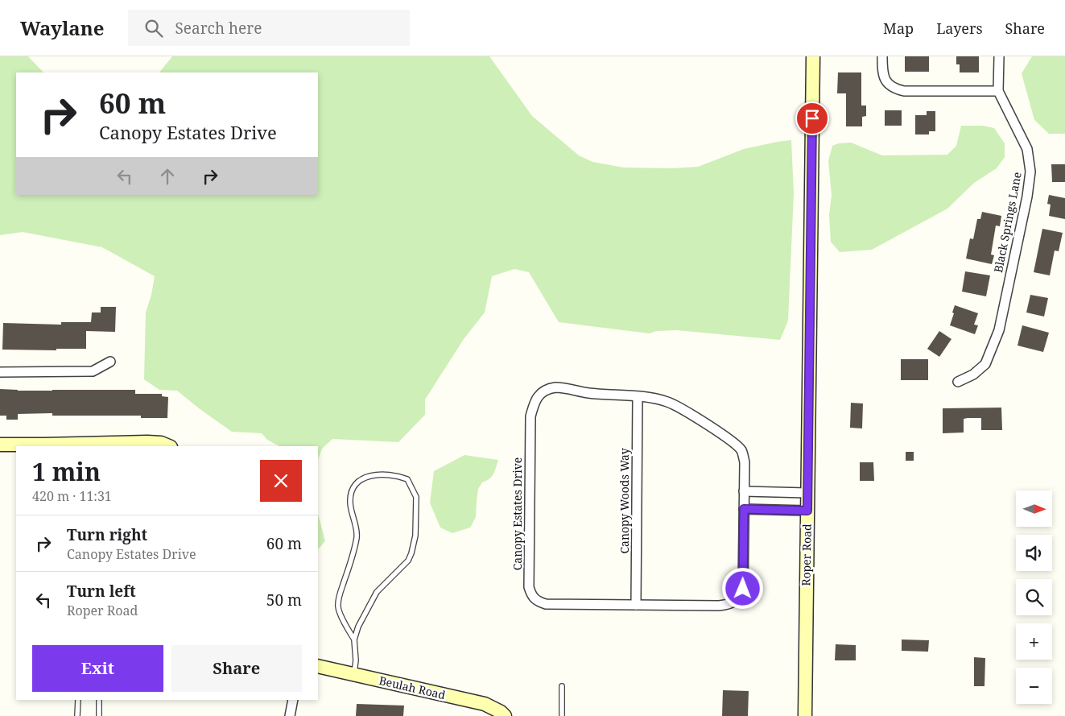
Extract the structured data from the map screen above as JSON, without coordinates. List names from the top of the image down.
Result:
{
  "streets": {
    "street": [
      "Black Springs Lane",
      "Canopy Woods Way",
      "Canopy Estates Drive",
      "Roper Road",
      "Beulah Road"
    ]
  },
  "crossings": [
    ["Canopy Woods Way", "Canopy Estates Drive"]
  ],
  "north": "right",
  "page": {
    "header": "Waylane",
    "search": "Search here",
    "nav": ["Map", "Layers", "Share"],
    "turn": ["60 m", "Canopy Estates Drive"],
    "heading": ["1 min", "420 m · 11:31"],
    "map_buttons": ["+", "−"],
    "list": [
      {
        "name": "Turn right",
        "note": "Canopy Estates Drive",
        "value": "60 m"
      },
      {
        "name": "Turn left",
        "note": "Roper Road",
        "value": "50 m"
      }
    ],
    "buttons": ["Exit", "Share"]
  }
}
